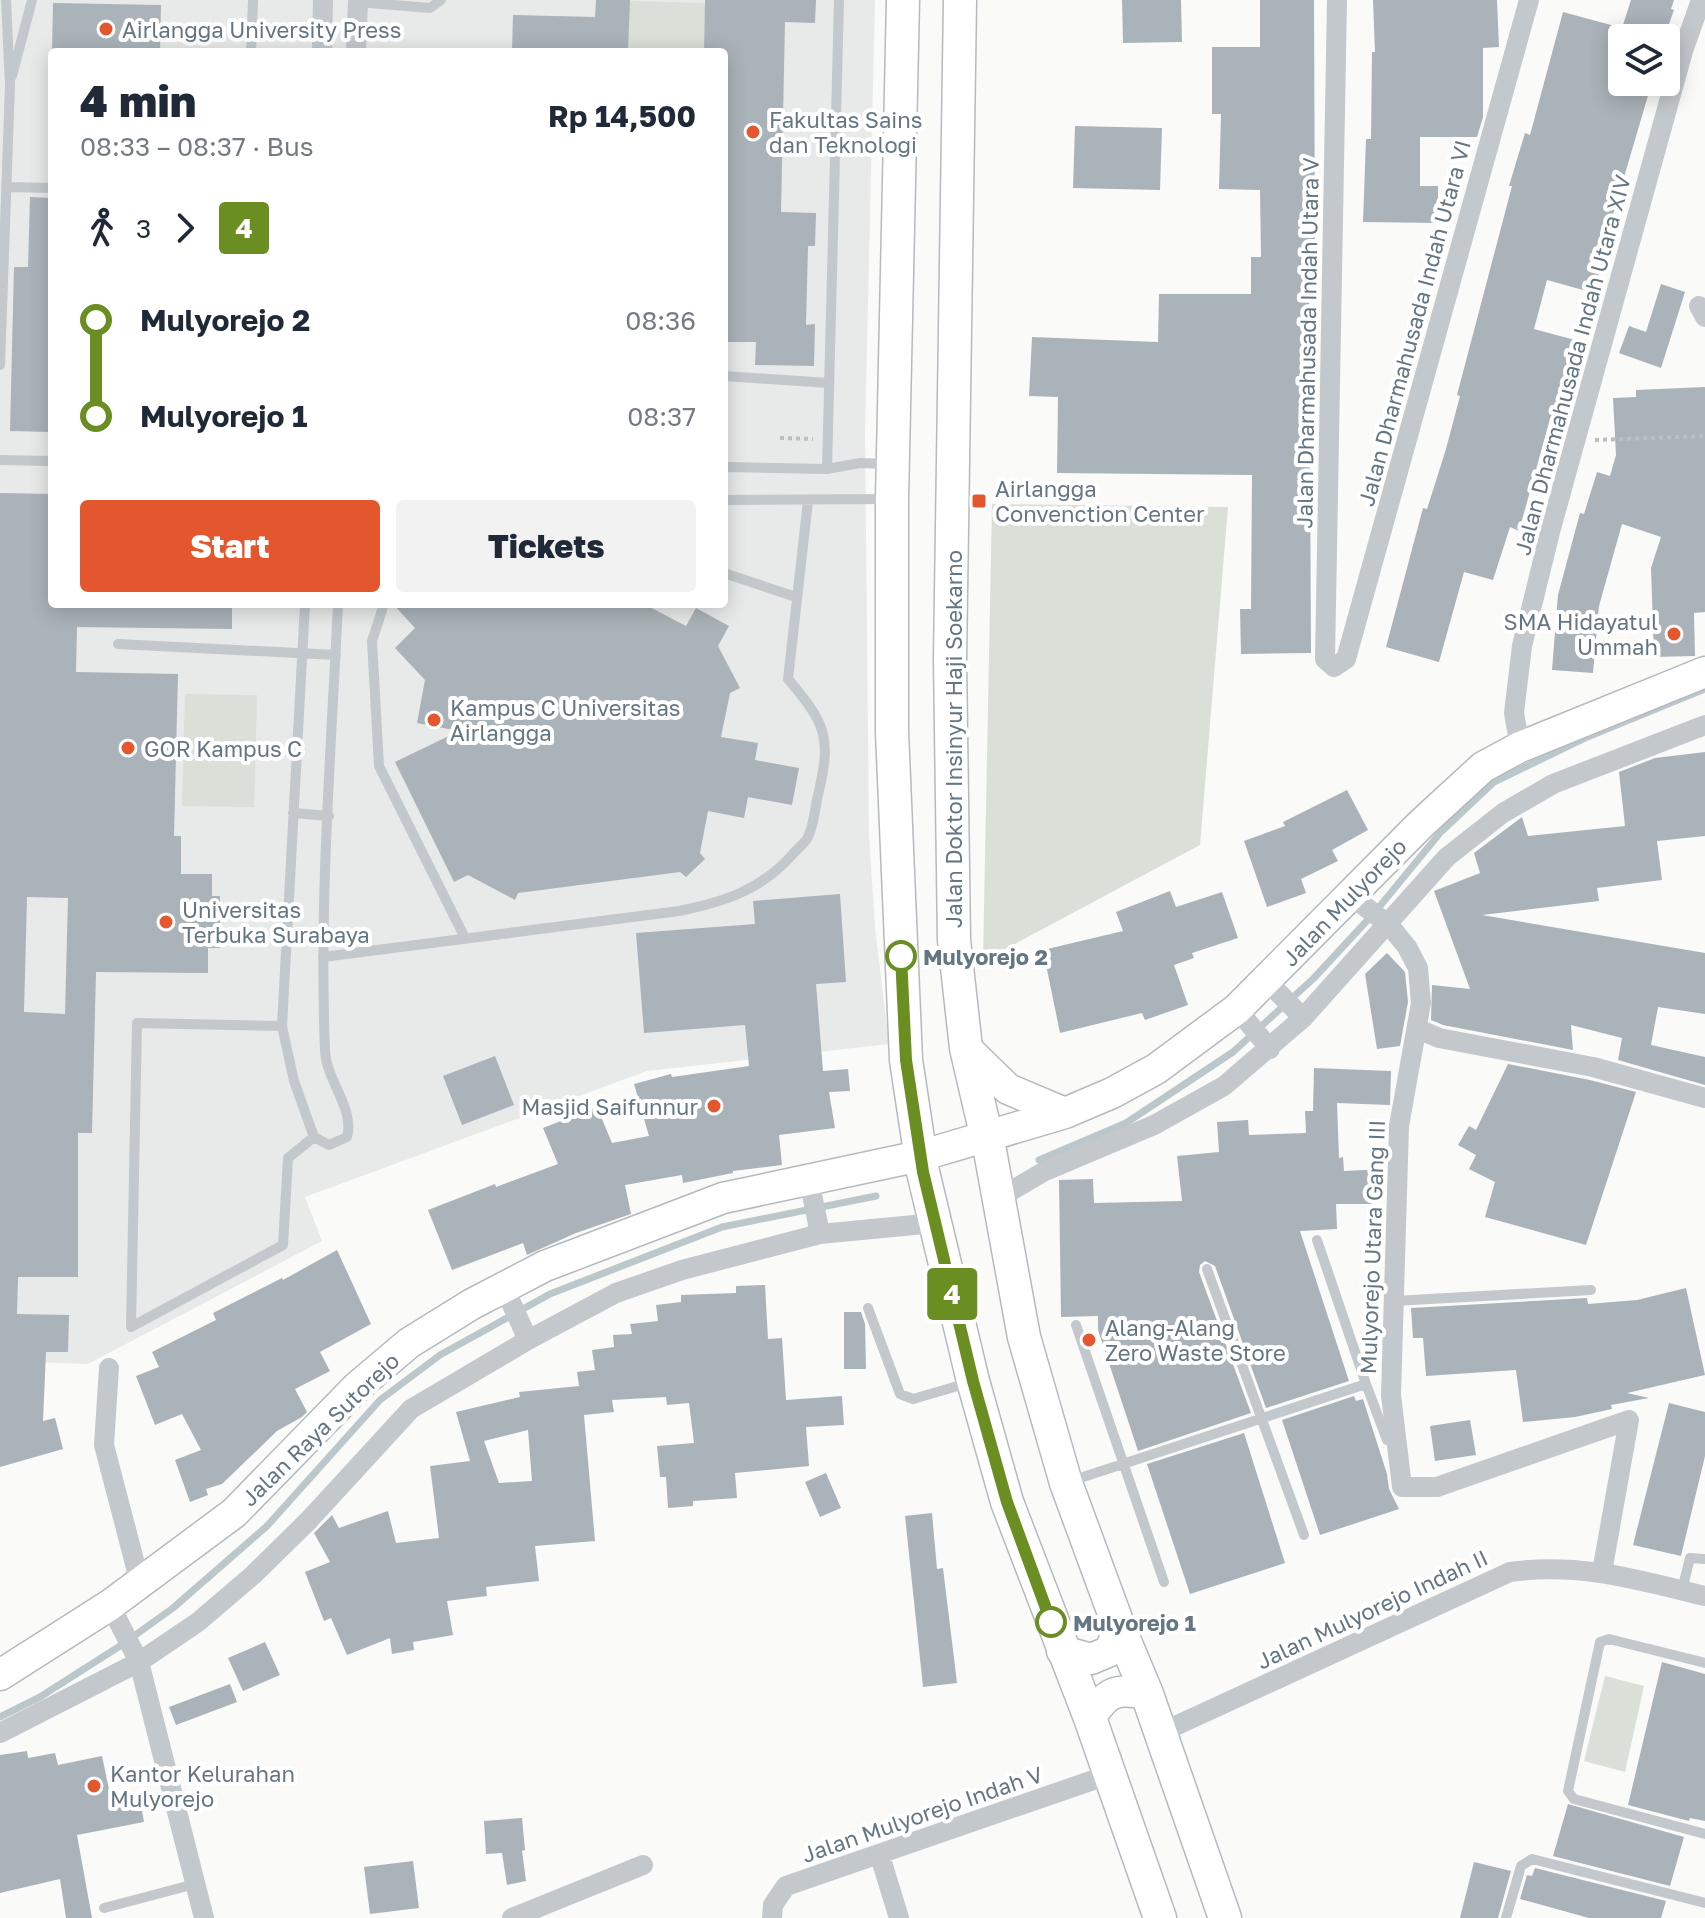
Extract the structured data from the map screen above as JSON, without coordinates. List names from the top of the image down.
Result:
{
  "streets": {
    "main road": ["Jalan Doktor Insinyur Haji Soekarno", "Jalan Mulyorejo", "Jalan Raya Sutorejo"],
    "street": [
      "Jalan Dharmahusada Indah Utara VI",
      "Jalan Dharmahusada Indah Utara V",
      "Jalan Dharmahusada Indah Utara XIV",
      "Mulyorejo Utara Gang III",
      "Jalan Mulyorejo Indah II",
      "Jalan Mulyorejo Indah V"
    ]
  },
  "crossings": [
    ["Jalan Dharmahusada Indah Utara VI", "Jalan Dharmahusada Indah Utara V"],
    ["Jalan Dharmahusada Indah Utara XIV", "Jalan Mulyorejo"],
    ["Jalan Doktor Insinyur Haji Soekarno", "Jalan Mulyorejo"],
    ["Jalan Doktor Insinyur Haji Soekarno", "Jalan Raya Sutorejo"],
    ["Jalan Doktor Insinyur Haji Soekarno", "Jalan Mulyorejo Indah II"],
    ["Jalan Mulyorejo", "Mulyorejo Utara Gang III"],
    ["Jalan Mulyorejo", "Jalan Raya Sutorejo"],
    ["Mulyorejo Utara Gang III", "Jalan Mulyorejo Indah II"]
  ],
  "places": {
    "other": [
      "Airlangga University Press",
      "Fakultas Sains dan Teknologi",
      "SMA Hidayatul Ummah",
      "Kampus C Universitas Airlangga",
      "GOR Kampus C",
      "Universitas Terbuka Surabaya",
      "Mulyorejo 2",
      "Masjid Saifunnur",
      "Alang-Alang Zero Waste Store",
      "Mulyorejo 1",
      "Kantor Kelurahan Mulyorejo"
    ],
    "transit": ["Airlangga Convenction Center"]
  },
  "lines": ["bus line 4"],
  "page": {
    "on_map": "4",
    "heading": ["4 min", "08:33 – 08:37 · Bus", "Rp 14,500"],
    "legs": ["3", "4"],
    "list": [
      {
        "name": "Mulyorejo 2",
        "value": "08:36"
      },
      {
        "name": "Mulyorejo 1",
        "value": "08:37"
      }
    ],
    "buttons": ["Start", "Tickets"]
  }
}
